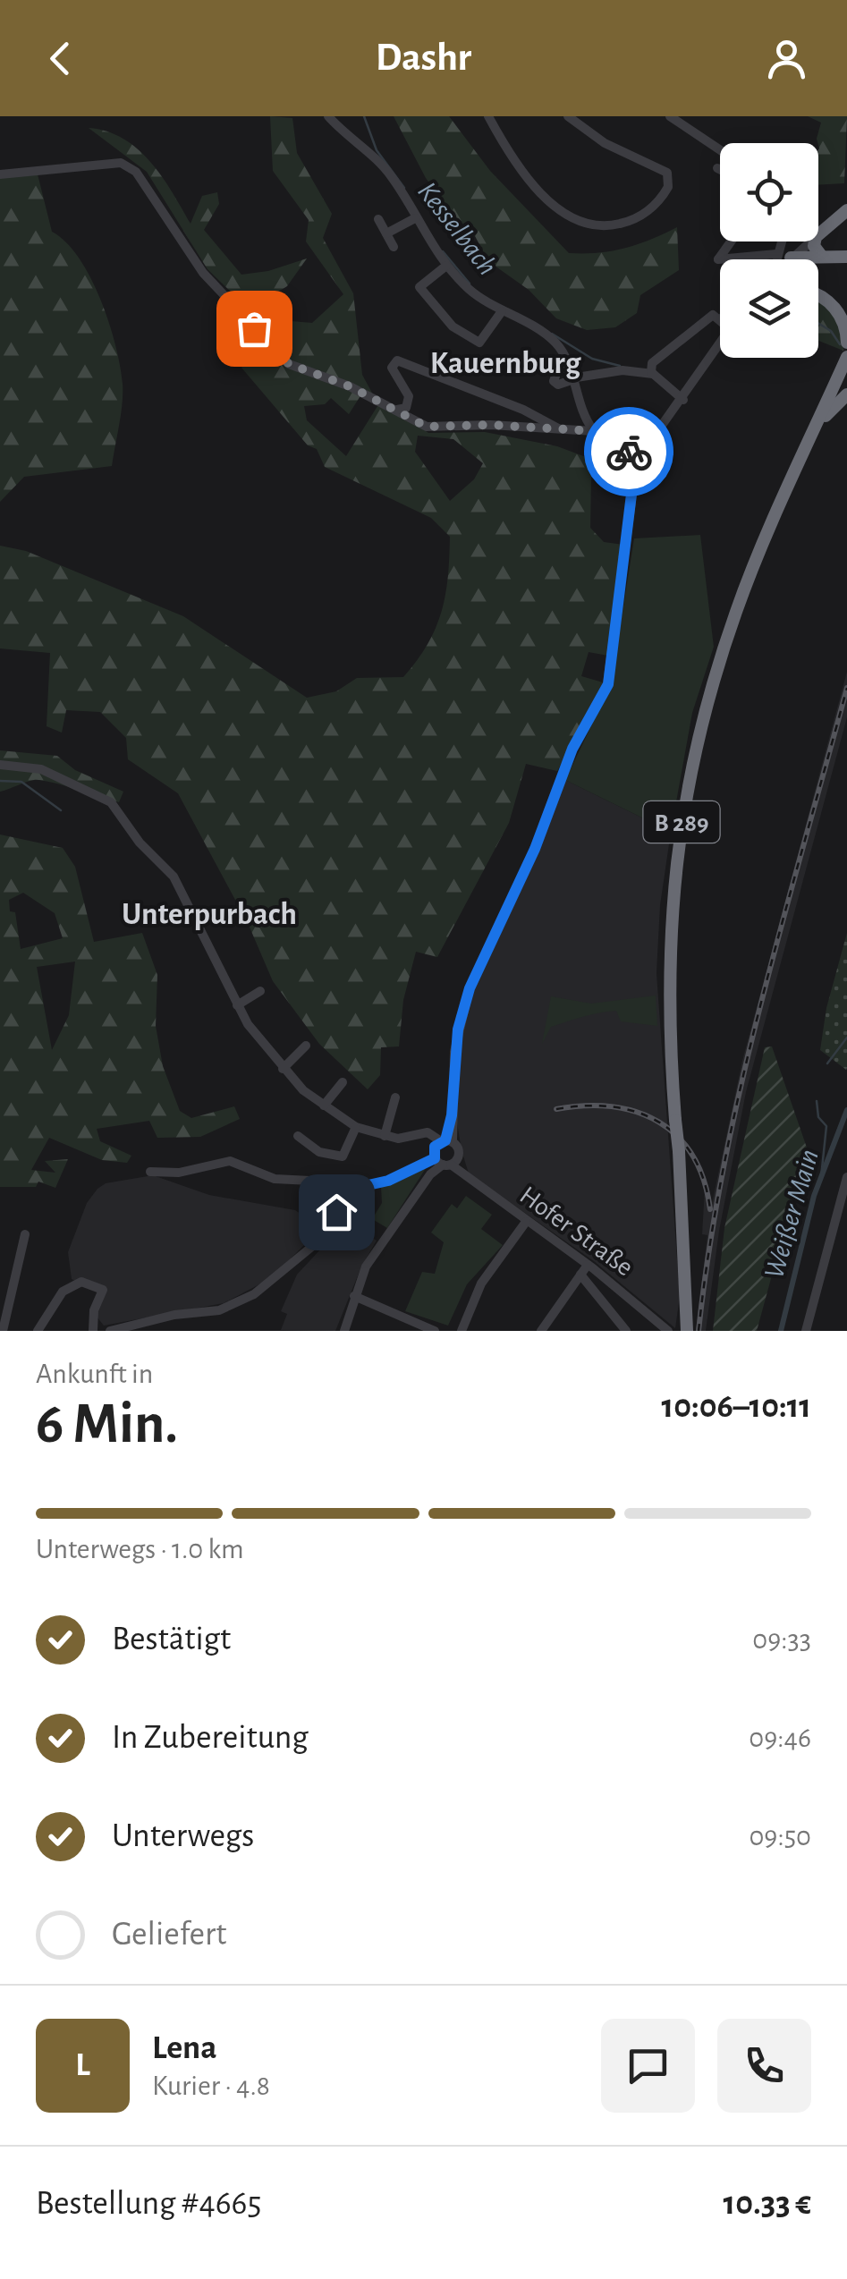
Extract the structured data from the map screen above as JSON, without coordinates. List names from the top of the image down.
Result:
{
  "streets": {
    "highway": ["B 289"],
    "street": ["Hofer Straße"]
  },
  "districts": ["Kauernburg", "Unterpurbach"],
  "water": ["Kesselbach", "Weißer Main"],
  "page": {
    "header": "Dashr",
    "heading": ["6 Min.", "Ankunft in", "10:06–10:11"],
    "panel": [
      "Lena",
      "Kurier · 4.8",
      "Bestellung #4665",
      "10.33 €"
    ],
    "bar": "Unterwegs · 1.0 km",
    "list": [
      ["Bestätigt", "09:33"],
      ["In Zubereitung", "09:46"],
      ["Unterwegs", "09:50"],
      "Geliefert"
    ],
    "round": "L"
  }
}
